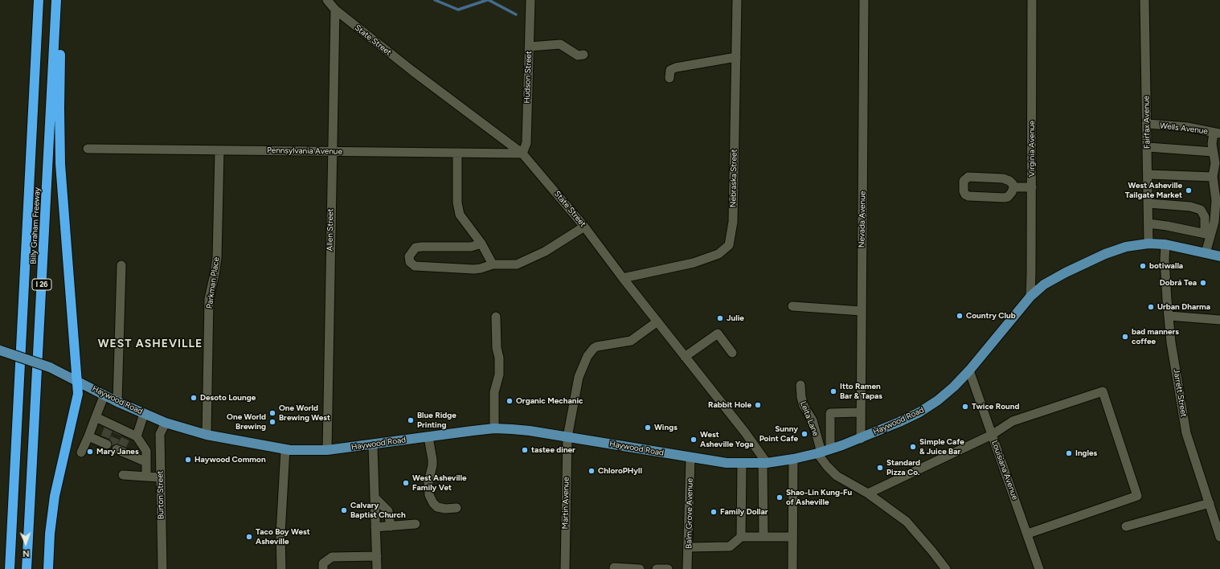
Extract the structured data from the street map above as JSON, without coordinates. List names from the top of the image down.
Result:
{
  "streets": {
    "highway": ["Billy Graham Freeway", "I 26"],
    "main road": ["Haywood Road"],
    "street": [
      "State Street",
      "Hudson Street",
      "Fairfax Avenue",
      "Wells Avenue",
      "Virginia Avenue",
      "Pennsylvania Avenue",
      "Nebraska Street",
      "Nevada Avenue",
      "Allen Street",
      "Parkman Place",
      "Jarrett Street",
      "Leita Lane",
      "Louisiana Avenue",
      "Burton Street",
      "Martin Avenue",
      "Balm Grove Avenue"
    ]
  },
  "crossings": [
    ["State Street", "Hudson Street"],
    ["State Street", "Pennsylvania Avenue"],
    ["State Street", "Nebraska Street"],
    ["State Street", "Allen Street"],
    ["State Street", "Haywood Road"],
    ["State Street", "Martin Avenue"],
    ["Hudson Street", "Pennsylvania Avenue"],
    ["Fairfax Avenue", "Wells Avenue"],
    ["Fairfax Avenue", "Haywood Road"],
    ["Virginia Avenue", "Haywood Road"],
    ["Pennsylvania Avenue", "Allen Street"],
    ["Pennsylvania Avenue", "Parkman Place"],
    ["Nevada Avenue", "Haywood Road"],
    ["Allen Street", "Haywood Road"],
    ["Parkman Place", "Haywood Road"],
    ["Jarrett Street", "Haywood Road"],
    ["Haywood Road", "Leita Lane"],
    ["Haywood Road", "Louisiana Avenue"],
    ["Haywood Road", "Burton Street"],
    ["Haywood Road", "Martin Avenue"],
    ["Haywood Road", "Balm Grove Avenue"]
  ],
  "districts": ["WEST ASHEVILLE"],
  "places": [
    "West Asheville Tailgate Market",
    "botiwalla",
    "Dobrá Tea",
    "Urban Dharma",
    "Country Club",
    "Julie",
    "bad manners coffee",
    "Itto Ramen Bar & Tapas",
    "Desoto Lounge",
    "Organic Mechanic",
    "Rabbit Hole",
    "Twice Round",
    "One World Brewing West",
    "Blue Ridge Printing",
    "One World Brewing",
    "Wings",
    "Sunny Point Cafe",
    "West Asheville Yoga",
    "Simple Cafe & Juice Bar",
    "tastee diner",
    "Mary Janes",
    "Ingles",
    "Haywood Common",
    "Standard Pizza Co.",
    "ChloroPHyll",
    "West Asheville Family Vet",
    "Shao-Lin Kung-Fu of Asheville",
    "Calvary Baptist Church",
    "Family Dollar",
    "Taco Boy West Asheville"
  ],
  "north": "bottom"
}
